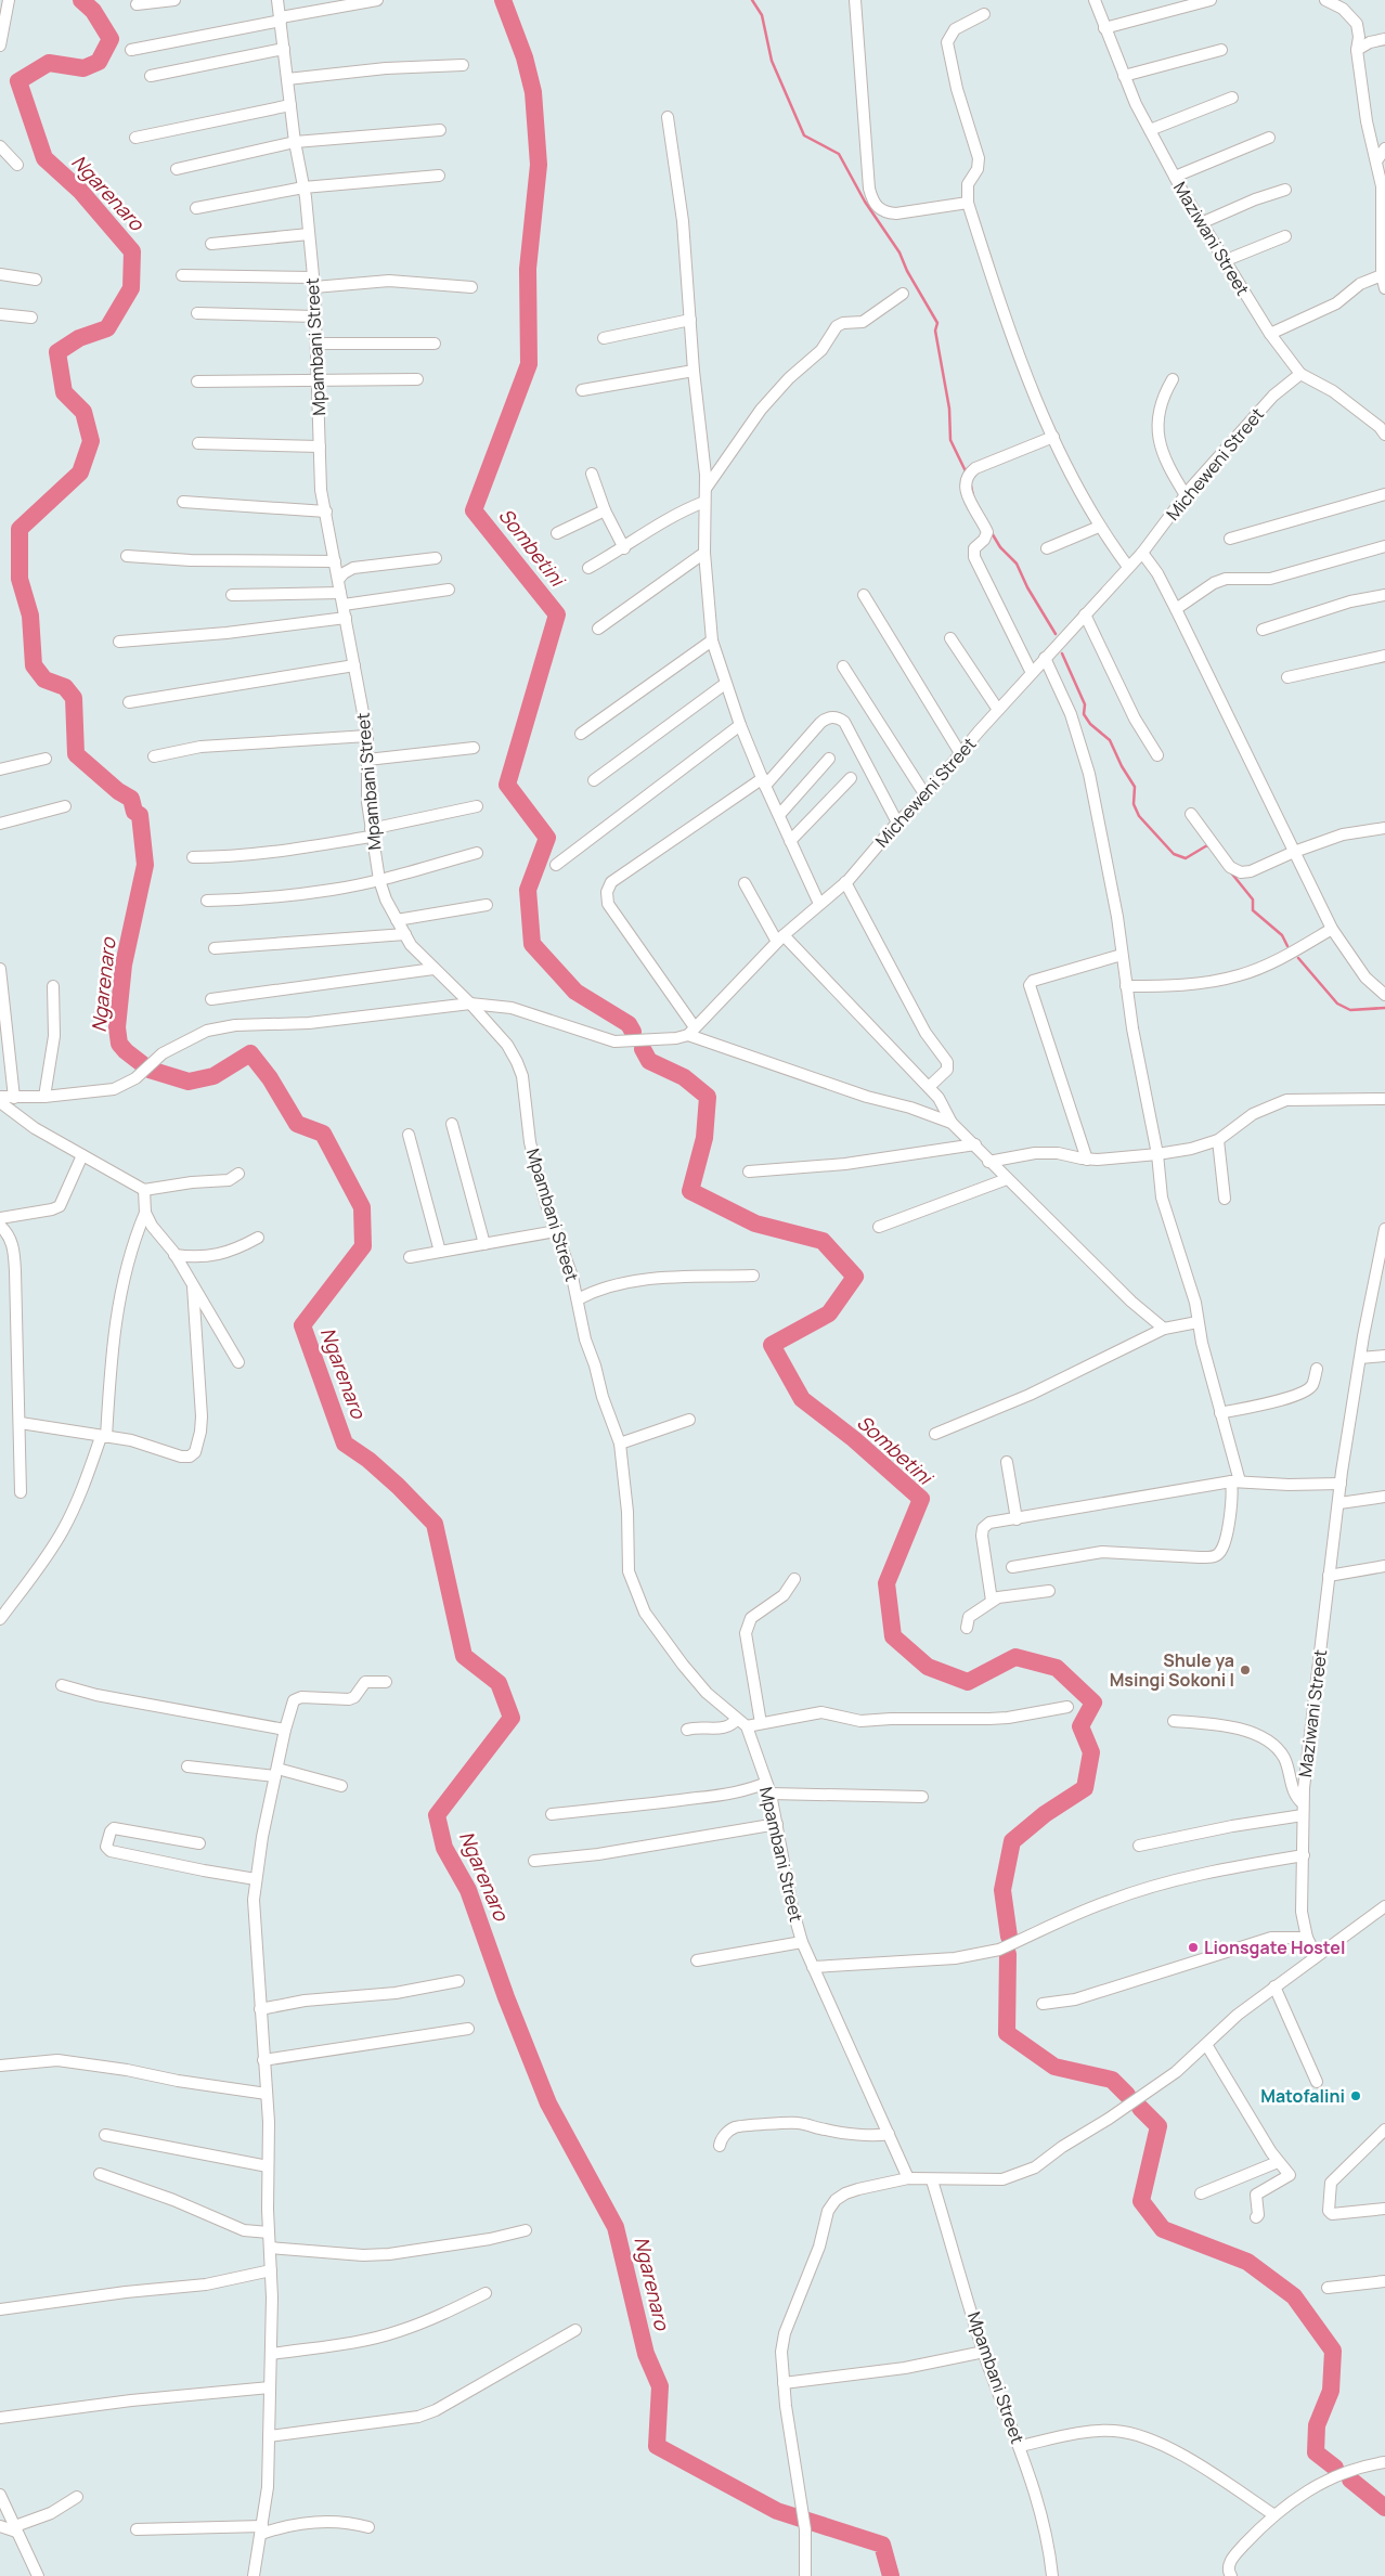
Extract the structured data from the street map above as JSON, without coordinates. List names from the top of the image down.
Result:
{
  "streets": {
    "street": ["Maziwani Street", "Mpambani Street", "Micheweni Street"]
  },
  "crossings": [
    ["Maziwani Street", "Micheweni Street"]
  ],
  "water": ["Ngarenaro", "Sombetini"],
  "places": ["Shule ya Msingi Sokoni I", "Lionsgate Hostel", "Matofalini"]
}
